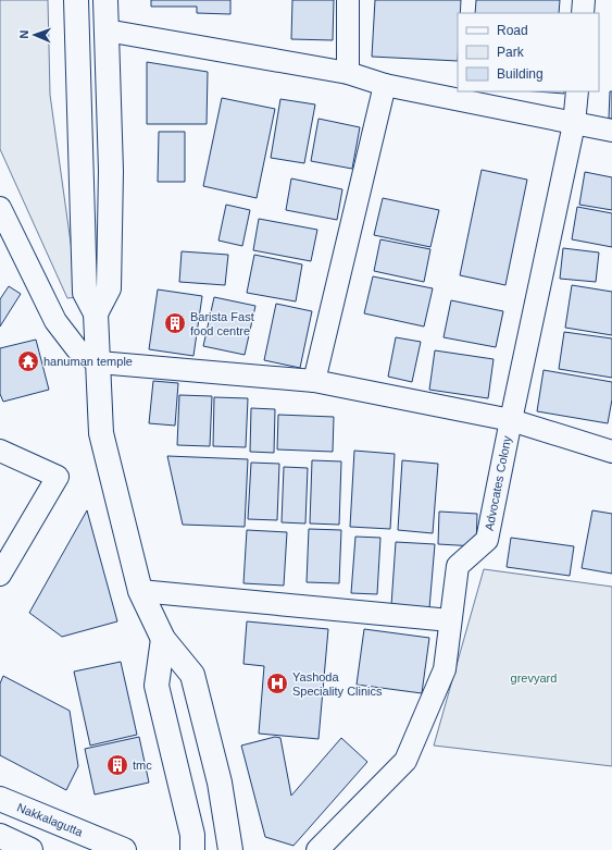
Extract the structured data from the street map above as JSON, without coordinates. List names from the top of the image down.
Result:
{
  "streets": {
    "main road": ["Nakkalagutta"],
    "street": ["Advocates Colony"]
  },
  "parks": ["grevyard"],
  "places": {
    "building": ["Barista Fast food centre", "tmc"],
    "temple": ["hanuman temple"],
    "hospital": ["Yashoda Speciality Clinics"]
  },
  "legend": ["Road", "Park", "Building"],
  "north": "left"
}
